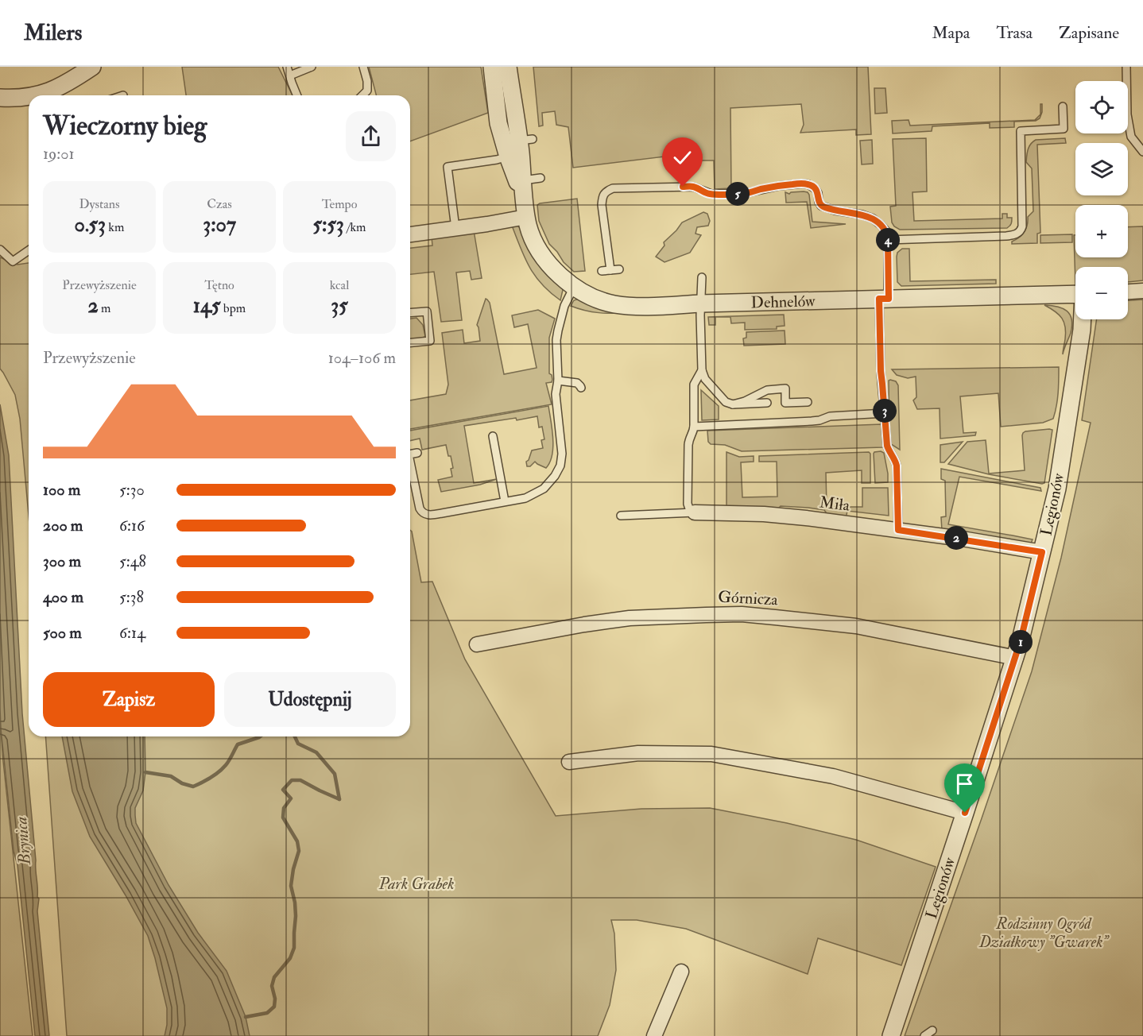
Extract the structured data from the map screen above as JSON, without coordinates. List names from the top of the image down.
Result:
{
  "streets": {
    "street": [
      "Dehnelów",
      "Miła",
      "Legionów",
      "Górnicza"
    ]
  },
  "crossings": [
    ["Miła", "Legionów"],
    ["Legionów", "Górnicza"]
  ],
  "water": ["Brynica"],
  "parks": ["Park Grabek", "Rodzinny Ogród Działkowy \"Gwarek\""],
  "page": {
    "header": "Milers",
    "nav": ["Mapa", "Trasa", "Zapisane"],
    "map_buttons": ["+", "−"],
    "heading": ["Wieczorny bieg", "19:01"],
    "stats": [
      ["Dystans", "0.53 km"],
      ["Czas", "3:07"],
      ["Tempo", "5:53 /km"],
      ["Przewyższenie", "2 m"],
      ["Tętno", "145 bpm"],
      ["kcal", "35"]
    ],
    "pins": [
      "5",
      "4",
      "3",
      "2",
      "1"
    ],
    "chart": ["Przewyższenie", "104–106 m"],
    "list": [
      {
        "name": "100 m",
        "note": "5:30"
      },
      {
        "name": "200 m",
        "note": "6:16"
      },
      {
        "name": "300 m",
        "note": "5:48"
      },
      {
        "name": "400 m",
        "note": "5:38"
      },
      {
        "name": "500 m",
        "note": "6:14"
      }
    ],
    "buttons": ["Zapisz", "Udostępnij"]
  }
}
